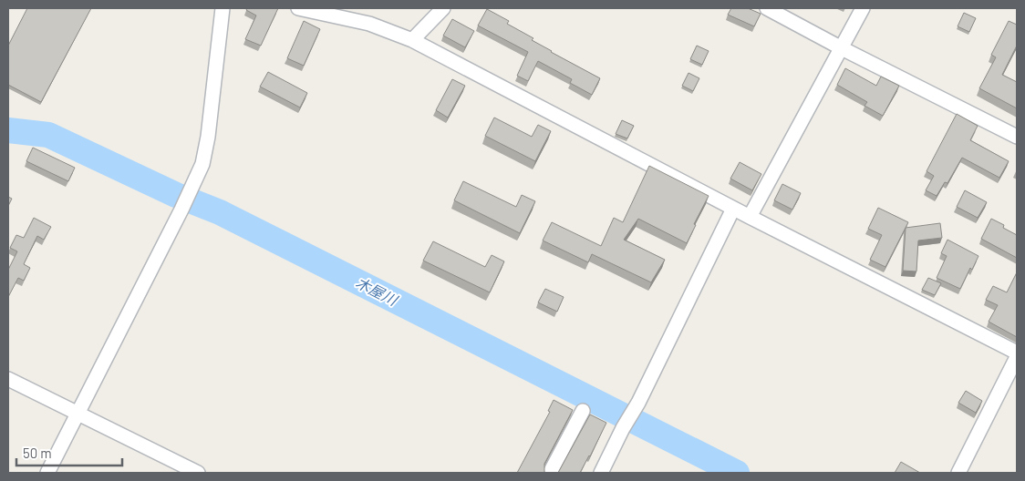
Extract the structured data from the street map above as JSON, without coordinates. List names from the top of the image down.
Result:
{
  "water": ["木屋川"],
  "scale_bar": "50 m"
}
